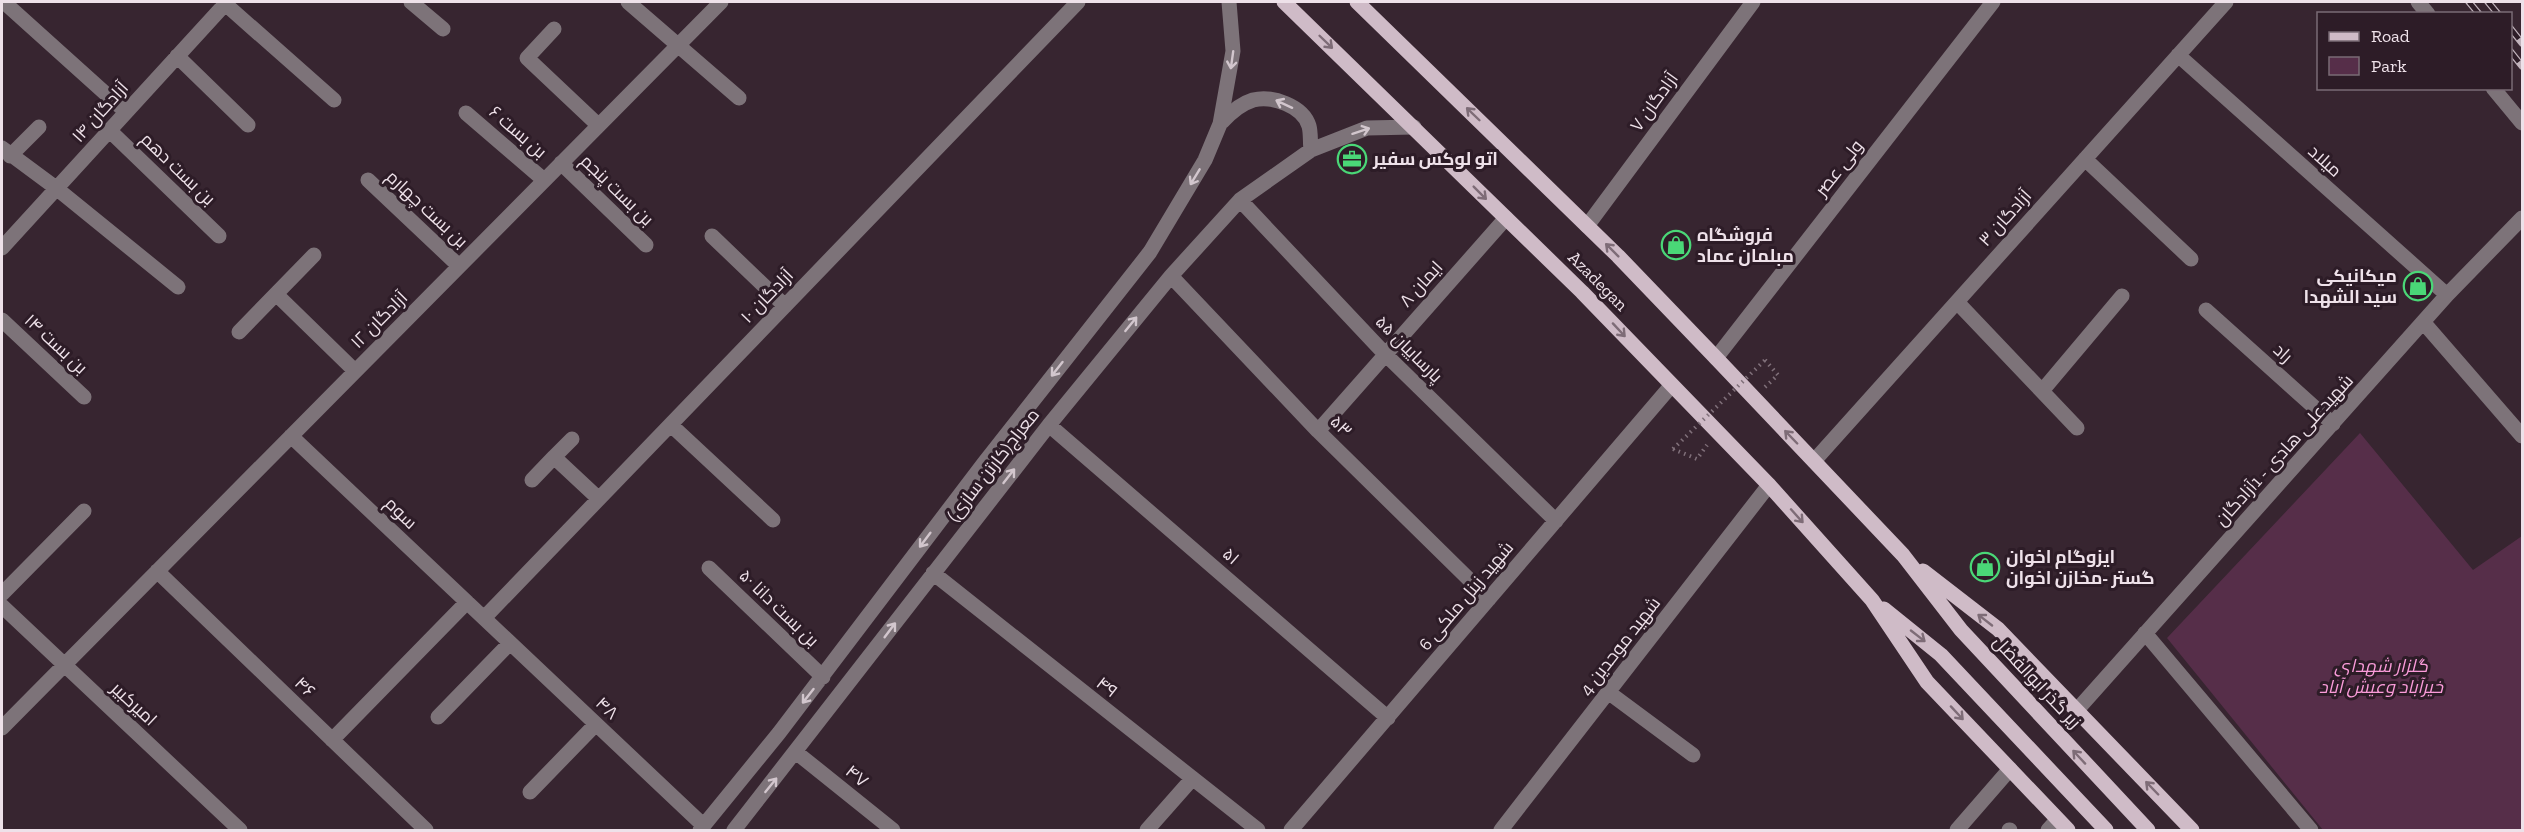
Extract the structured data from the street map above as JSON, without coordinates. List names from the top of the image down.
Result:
{
  "streets": {
    "main road": ["Azadegan", "زیر گذر ابوالفضل"],
    "street": [
      "۷ آزادگان",
      "۱۴ آزادگان",
      "بن بست ۶",
      "میلاد",
      "ولی عصر",
      "بن بست دهم",
      "بن بست پنجم",
      "بن بست چهارم",
      "۳ آزادگان",
      "۸ ایمان",
      "۱۰ آزادگان",
      "۱۲ آزادگان",
      "بن بست ۱۴",
      "پارساییان ۵۵",
      "راد",
      "۵۳",
      "شهیدعلی هادی - 1آزادگان",
      "معراج(کارتن سازی)",
      "سوم",
      "۵۱",
      "6 شهید زینل ملکی",
      "بن بست دانا ۵۰",
      "4 شهید موحدین",
      "۴۶",
      "۴۹",
      "امیرکبیر",
      "۴۸",
      "۴۷"
    ]
  },
  "crossings": [
    ["۷ آزادگان", "Azadegan"],
    ["۱۴ آزادگان", "بن بست دهم"],
    ["بن بست ۶", "۱۲ آزادگان"],
    ["میلاد", "۳ آزادگان"],
    ["میلاد", "شهیدعلی هادی - 1آزادگان"],
    ["ولی عصر", "Azadegan"],
    ["بن بست پنجم", "۱۲ آزادگان"],
    ["بن بست چهارم", "۱۲ آزادگان"],
    ["۳ آزادگان", "Azadegan"],
    ["Azadegan", "۸ ایمان"],
    ["Azadegan", "معراج(کارتن سازی)"],
    ["Azadegan", "6 شهید زینل ملکی"],
    ["Azadegan", "4 شهید موحدین"],
    ["Azadegan", "زیر گذر ابوالفضل"],
    ["۸ ایمان", "پارساییان ۵۵"],
    ["۸ ایمان", "۵۳"],
    ["۱۰ آزادگان", "سوم"],
    ["۱۰ آزادگان", "۴۸"],
    ["۱۲ آزادگان", "سوم"],
    ["۱۲ آزادگان", "۴۶"],
    ["۱۲ آزادگان", "امیرکبیر"],
    ["پارساییان ۵۵", "معراج(کارتن سازی)"],
    ["پارساییان ۵۵", "6 شهید زینل ملکی"],
    ["راد", "شهیدعلی هادی - 1آزادگان"],
    ["۵۳", "معراج(کارتن سازی)"],
    ["۵۳", "6 شهید زینل ملکی"],
    ["معراج(کارتن سازی)", "۵۱"],
    ["معراج(کارتن سازی)", "بن بست دانا ۵۰"],
    ["معراج(کارتن سازی)", "۴۹"],
    ["معراج(کارتن سازی)", "۴۸"],
    ["معراج(کارتن سازی)", "۴۷"],
    ["سوم", "۴۸"],
    ["۵۱", "6 شهید زینل ملکی"]
  ],
  "parks": ["گلزار شهدای خیرآباد وعیش آباد"],
  "places": {
    "office": ["اتو لوکس سفیر"],
    "shop": ["فروشگاه مبلمان عماد", "میکانیکی سید الشهدا", "ایزوگام اخوان گستر -مخازن اخوان"]
  },
  "legend": ["Road", "Park"]
}
